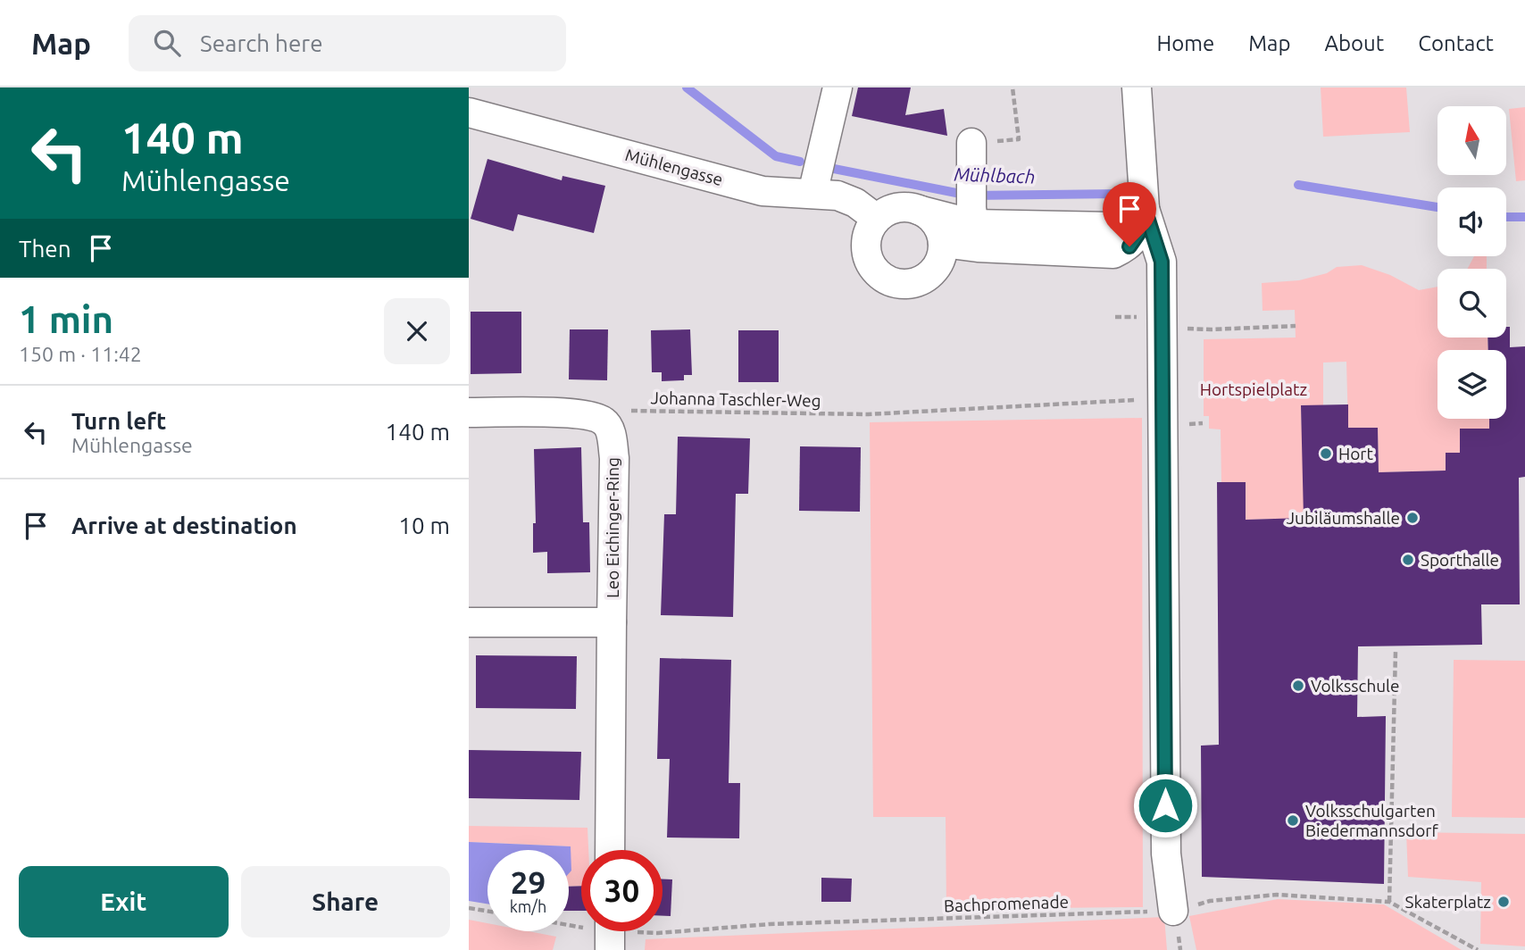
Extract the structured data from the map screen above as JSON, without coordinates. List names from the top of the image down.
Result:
{
  "streets": {
    "street": ["Mühlengasse", "Leo Eichinger-Ring"],
    "path": ["Johanna Taschler-Weg", "Bachpromenade"]
  },
  "crossings": [
    ["Johanna Taschler-Weg", "Leo Eichinger-Ring"]
  ],
  "water": ["Mühlbach"],
  "parks": ["Hortspielplatz"],
  "places": [
    "Hort",
    "Jubiläumshalle",
    "Sporthalle",
    "Volksschule",
    "Volksschulgarten Biedermannsdorf",
    "Skaterplatz"
  ],
  "north": "top",
  "page": {
    "header": "Map",
    "search": "Search here",
    "nav": [
      "Home",
      "Map",
      "About",
      "Contact"
    ],
    "turn": ["140 m", "Mühlengasse"],
    "then": "Then",
    "heading": ["1 min", "150 m · 11:42"],
    "list": [
      {
        "name": "Turn left",
        "note": "Mühlengasse",
        "value": "140 m"
      },
      {
        "name": "Arrive at destination",
        "value": "10 m"
      }
    ],
    "speed": "29 km/h",
    "limit": "30",
    "buttons": ["Exit", "Share"]
  }
}
